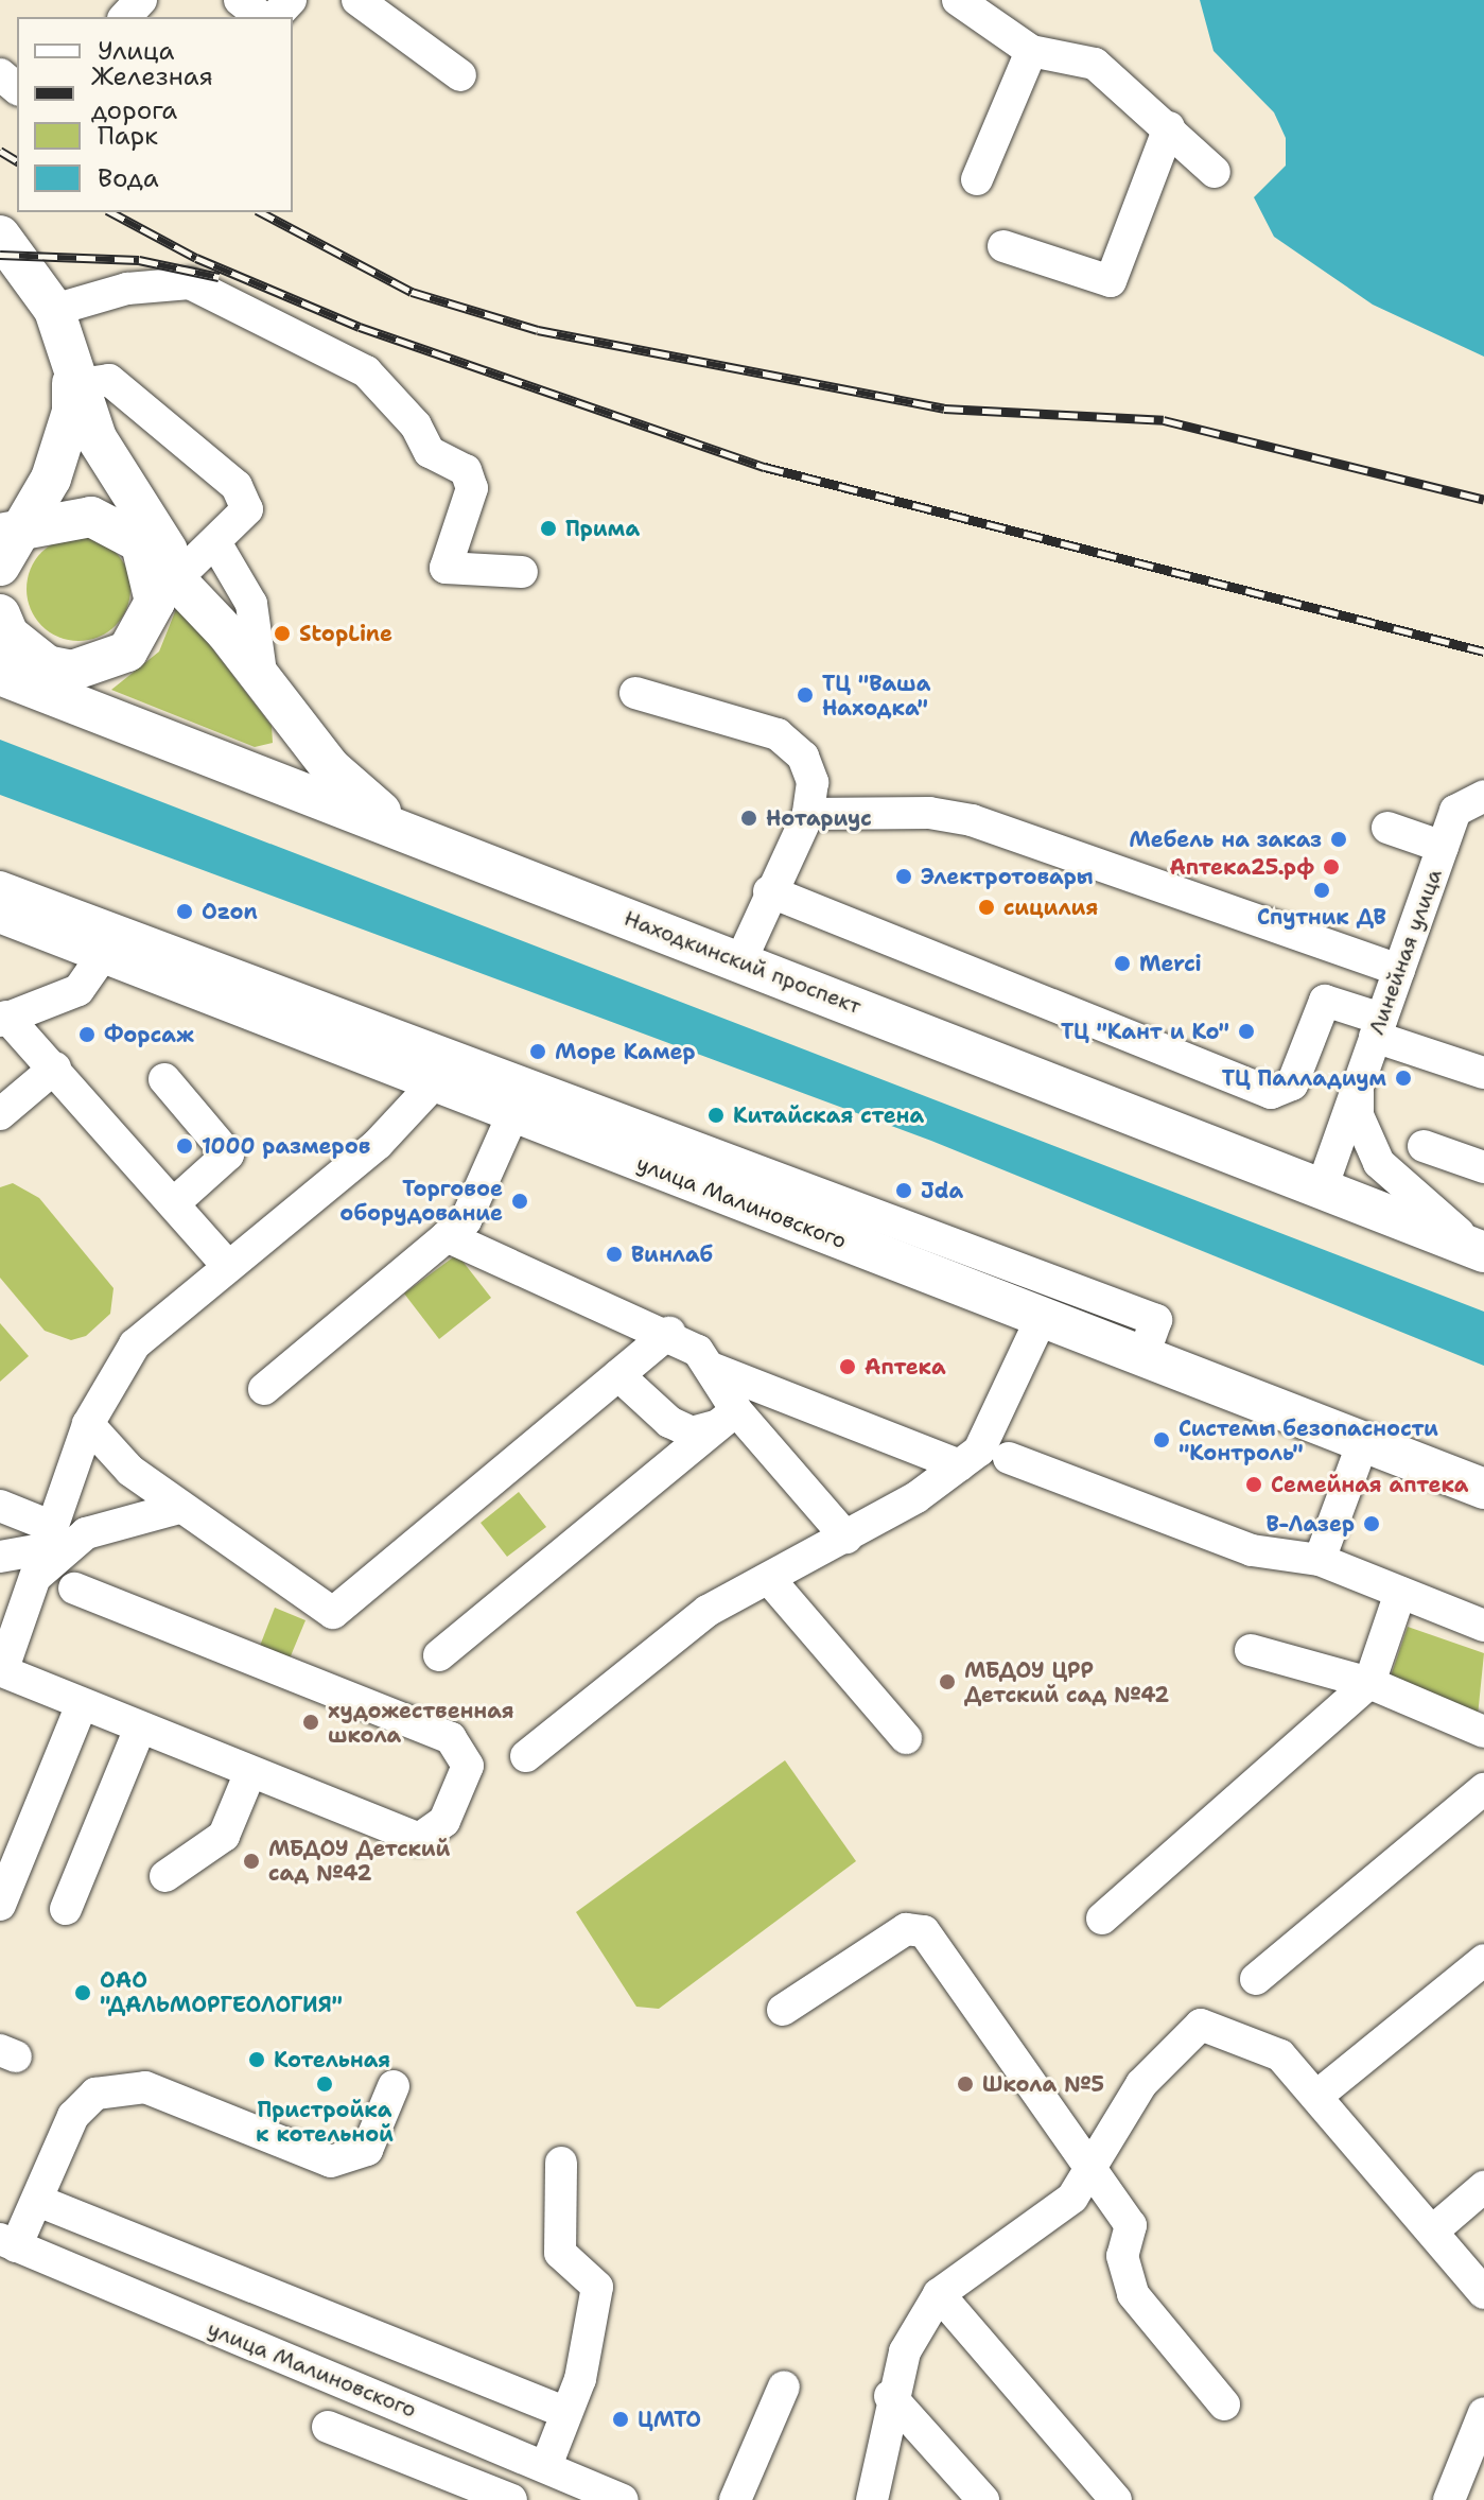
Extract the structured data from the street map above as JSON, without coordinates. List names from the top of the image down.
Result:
{
  "streets": {
    "main road": ["Находкинский проспект", "улица Малиновского"],
    "street": ["Линейная улица"]
  },
  "crossings": [
    ["Линейная улица", "Находкинский проспект"]
  ],
  "places": [
    "Прима",
    "StopLine",
    "ТЦ \"Ваша Находка\"",
    "Нотариус",
    "Мебель на заказ",
    "Аптека25.рф",
    "Электротовары",
    "Спутник ДВ",
    "сицилия",
    "Ozon",
    "Merci",
    "ТЦ \"Кант и Ко\"",
    "Форсаж",
    "Море Камер",
    "ТЦ Палладиум",
    "Китайская стена",
    "1000 размеров",
    "Jda",
    "Торговое оборудование",
    "Винлаб",
    "Аптека",
    "Системы безопасности \"Контроль\"",
    "Семейная аптека",
    "В-Лазер",
    "МБДОУ ЦРР Детский сад №42",
    "художественная школа",
    "МБДОУ Детский сад №42",
    "ОАО \"ДАЛЬМОРГЕОЛОГИЯ\"",
    "Котельная",
    "Пристройка к котельной",
    "Школа №5",
    "ЦМТО"
  ],
  "legend": [
    "Улица",
    "Железная дорога",
    "Парк",
    "Вода"
  ]
}
